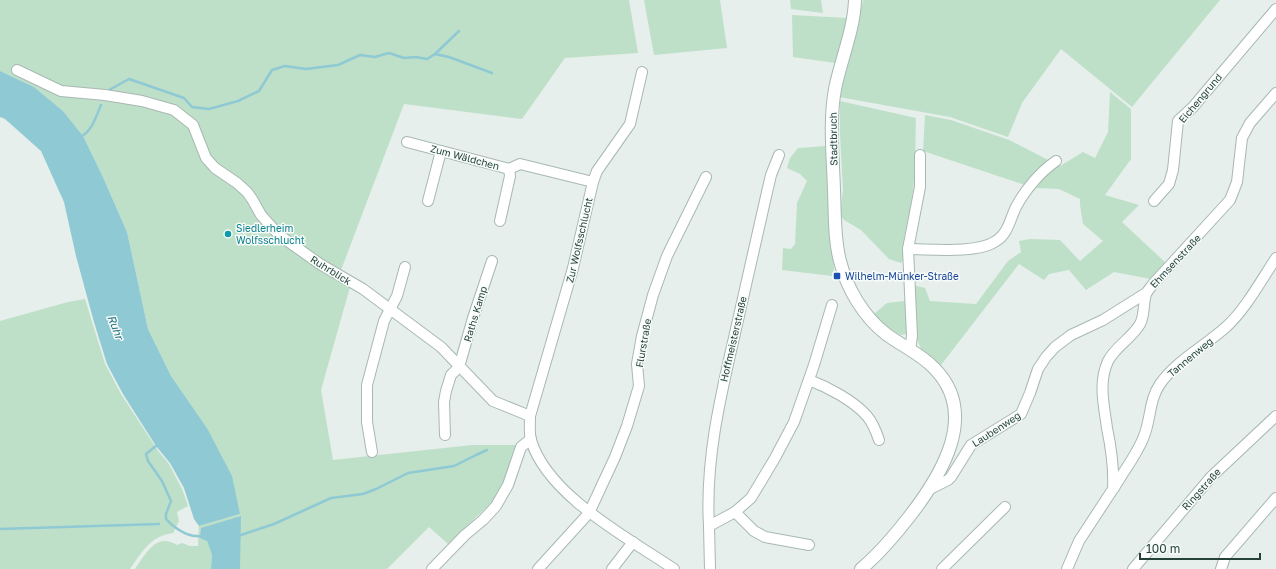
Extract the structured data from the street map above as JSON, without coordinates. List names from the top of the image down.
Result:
{
  "streets": {
    "street": [
      "Eichengrund",
      "Stadtbruch",
      "Zum Wäldchen",
      "Zur Wolfsschlucht",
      "Ehmsenstraße",
      "Ruhrblick",
      "Raths Kamp",
      "Hoffmeisterstraße",
      "Flurstraße",
      "Tannenweg",
      "Laubenweg",
      "Ringstraße"
    ]
  },
  "crossings": [
    ["Stadtbruch", "Laubenweg"],
    ["Zum Wäldchen", "Zur Wolfsschlucht"],
    ["Zur Wolfsschlucht", "Ruhrblick"],
    ["Ehmsenstraße", "Tannenweg"],
    ["Ehmsenstraße", "Laubenweg"],
    ["Ruhrblick", "Raths Kamp"]
  ],
  "water": ["Ruhr"],
  "places": {
    "other": ["Siedlerheim Wolfsschlucht"],
    "transit": ["Wilhelm-Münker-Straße"]
  },
  "scale_bar": "100 m"
}
